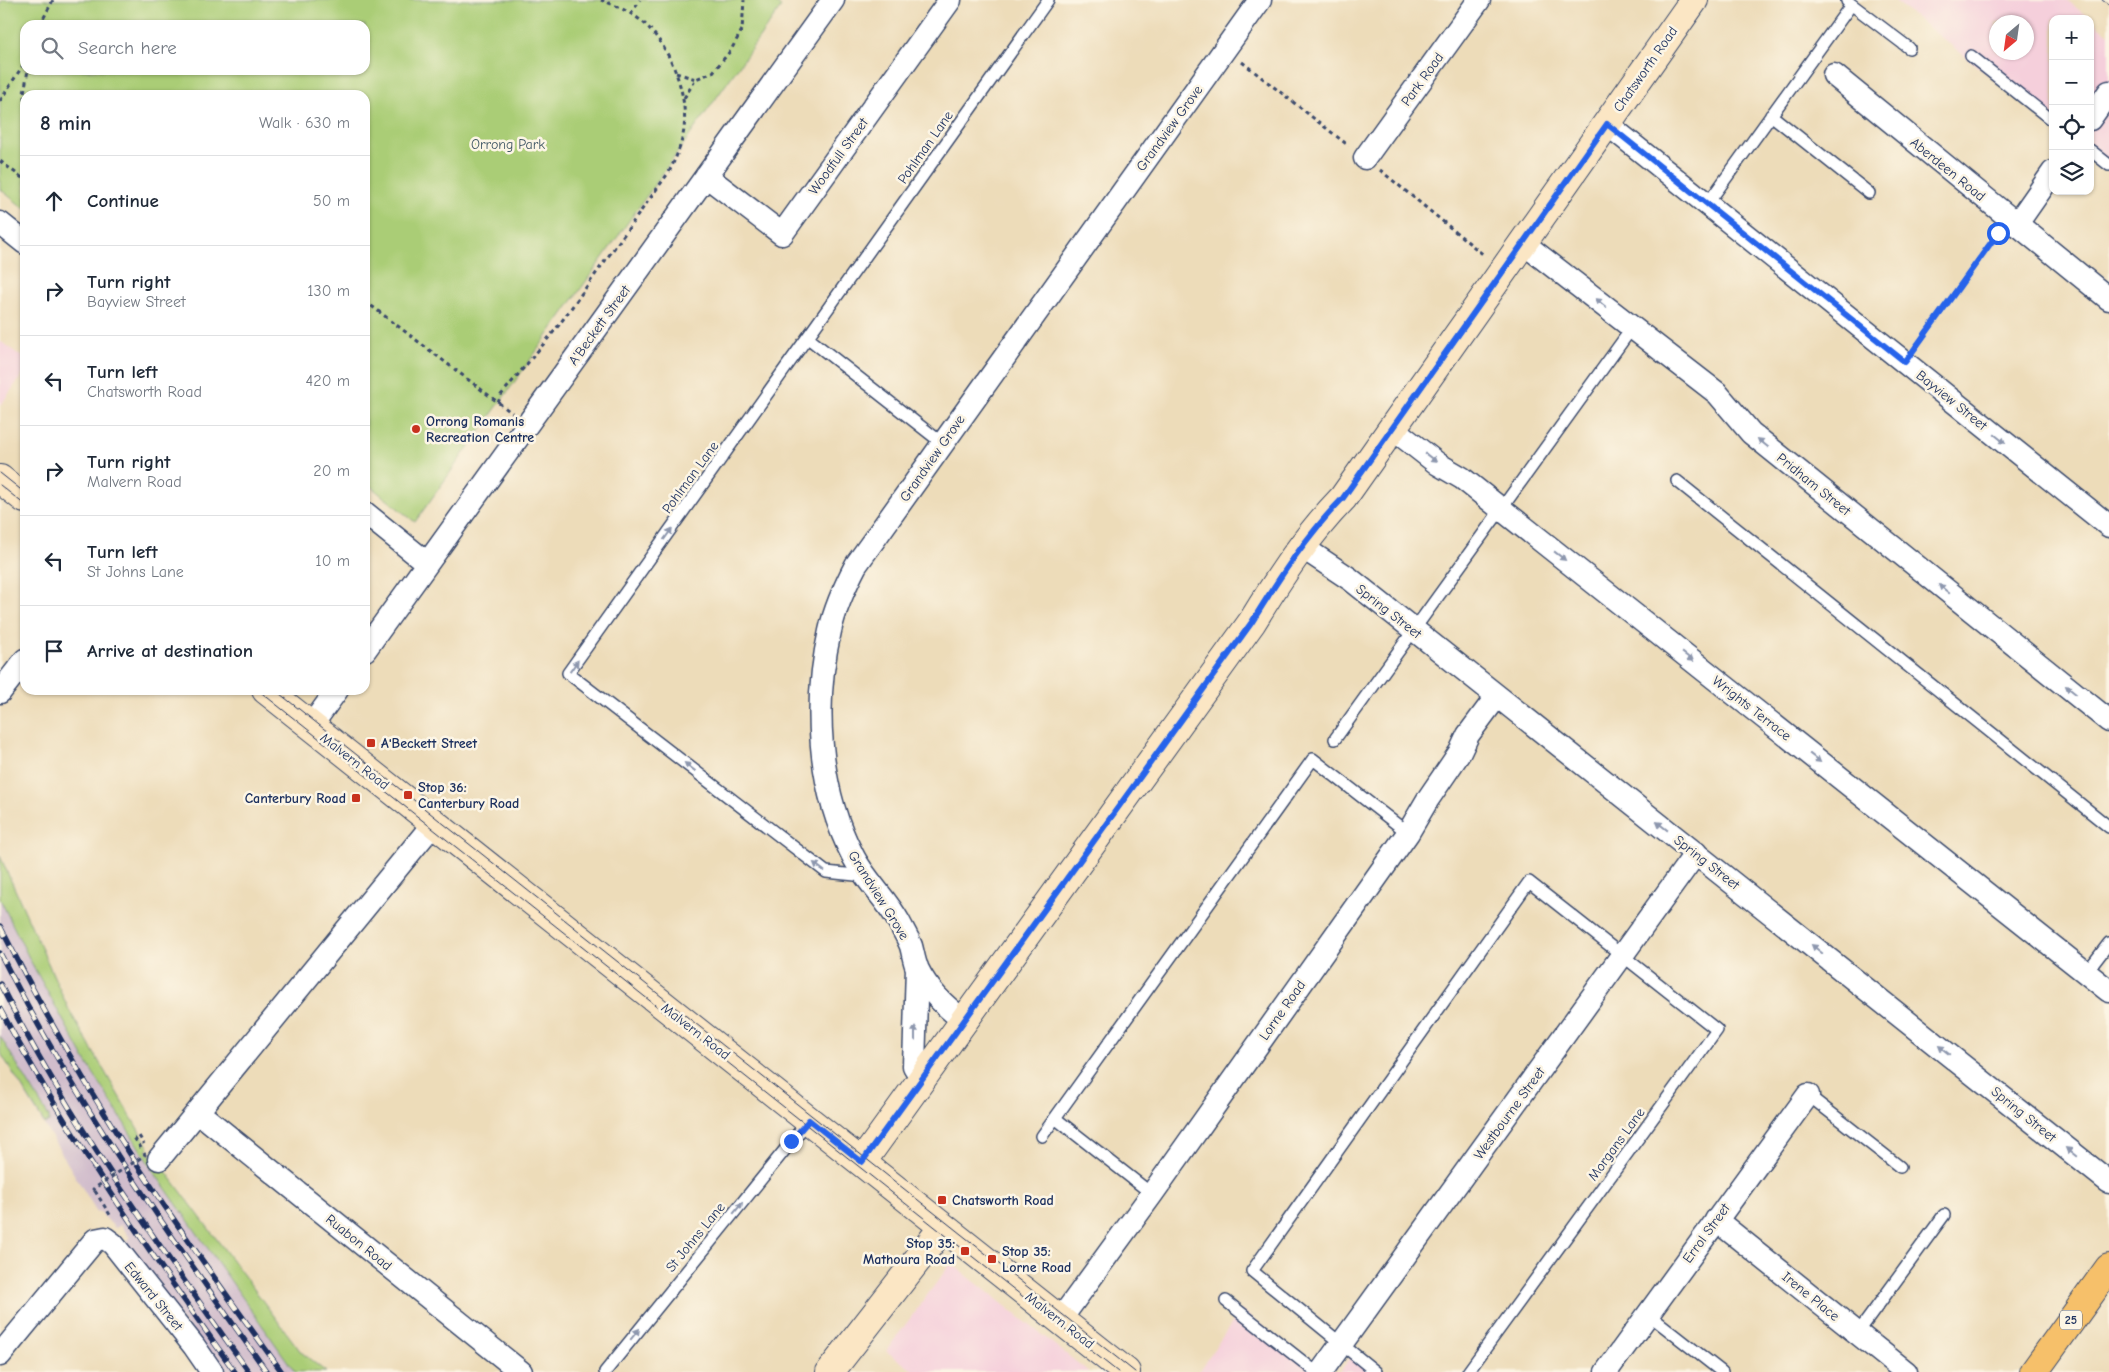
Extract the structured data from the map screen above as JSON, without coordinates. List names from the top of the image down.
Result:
{
  "streets": {
    "main road": ["25"],
    "street": [
      "Chatsworth Road",
      "Park Road",
      "Grandview Grove",
      "Woodfull Street",
      "Aberdeen Road",
      "A'Beckett Street",
      "Bayview Street",
      "Pridham Street",
      "Spring Street",
      "Wrights Terrace",
      "Malvern Road",
      "Lorne Road",
      "Westbourne Street",
      "Errol Street",
      "Ruabon Road",
      "Edward Street",
      "Irene Place"
    ],
    "lane": ["Pohlman Lane", "Morgans Lane", "St Johns Lane"]
  },
  "crossings": [
    ["Chatsworth Road", "Grandview Grove"],
    ["Chatsworth Road", "Bayview Street"],
    ["Chatsworth Road", "Pridham Street"],
    ["Chatsworth Road", "Spring Street"],
    ["Chatsworth Road", "Wrights Terrace"],
    ["Chatsworth Road", "Malvern Road"],
    ["Grandview Grove", "Pohlman Lane"],
    ["Woodfull Street", "A'Beckett Street"],
    ["Spring Street", "Lorne Road"],
    ["Spring Street", "Westbourne Street"],
    ["Malvern Road", "Lorne Road"],
    ["Malvern Road", "St Johns Lane"],
    ["Westbourne Street", "Morgans Lane"],
    ["Errol Street", "Irene Place"]
  ],
  "one_way": [
    "Bayview Street",
    "Pridham Street",
    "Spring Street",
    "Wrights Terrace",
    "St Johns Lane"
  ],
  "parks": ["Orrong Park"],
  "places": {
    "other": ["Orrong Romanis Recreation Centre"],
    "transit": [
      "A'Beckett Street",
      "Stop 36: Canterbury Road",
      "Canterbury Road",
      "Chatsworth Road",
      "Stop 35: Mathoura Road",
      "Stop 35: Lorne Road"
    ]
  },
  "north": "bottom left",
  "page": {
    "map_buttons": ["+", "−"],
    "search": "Search here",
    "heading": ["8 min", "Walk · 630 m"],
    "list": [
      ["Continue", "50 m"],
      ["Turn right", "Bayview Street", "130 m"],
      ["Turn left", "Chatsworth Road", "420 m"],
      ["Turn right", "Malvern Road", "20 m"],
      ["Turn left", "St Johns Lane", "10 m"],
      "Arrive at destination"
    ]
  }
}
